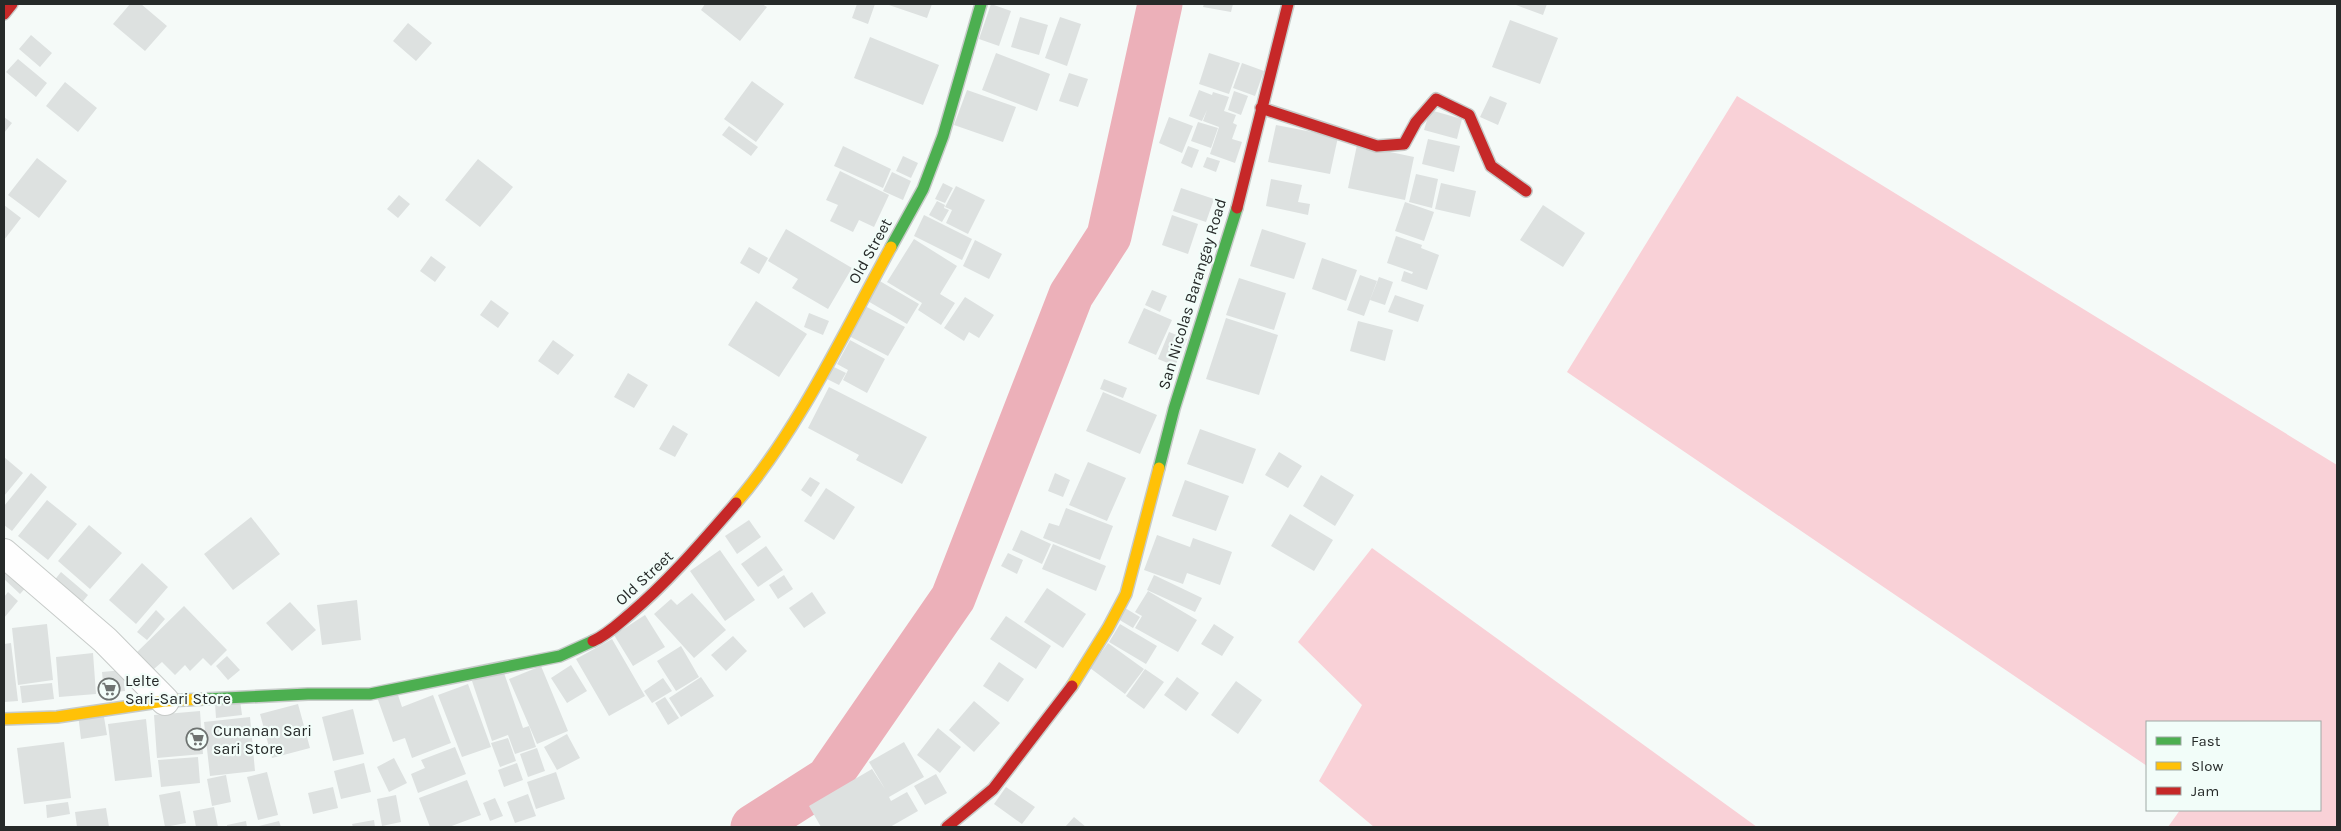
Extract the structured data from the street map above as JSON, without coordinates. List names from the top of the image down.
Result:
{
  "streets": {
    "main road": ["Old Street", "San Nicolas Barangay Road"]
  },
  "places": {
    "supermarket": ["Lelte Sari-Sari Store", "Cunanan Sari sari Store"]
  },
  "legend": ["Fast", "Slow", "Jam"]
}
